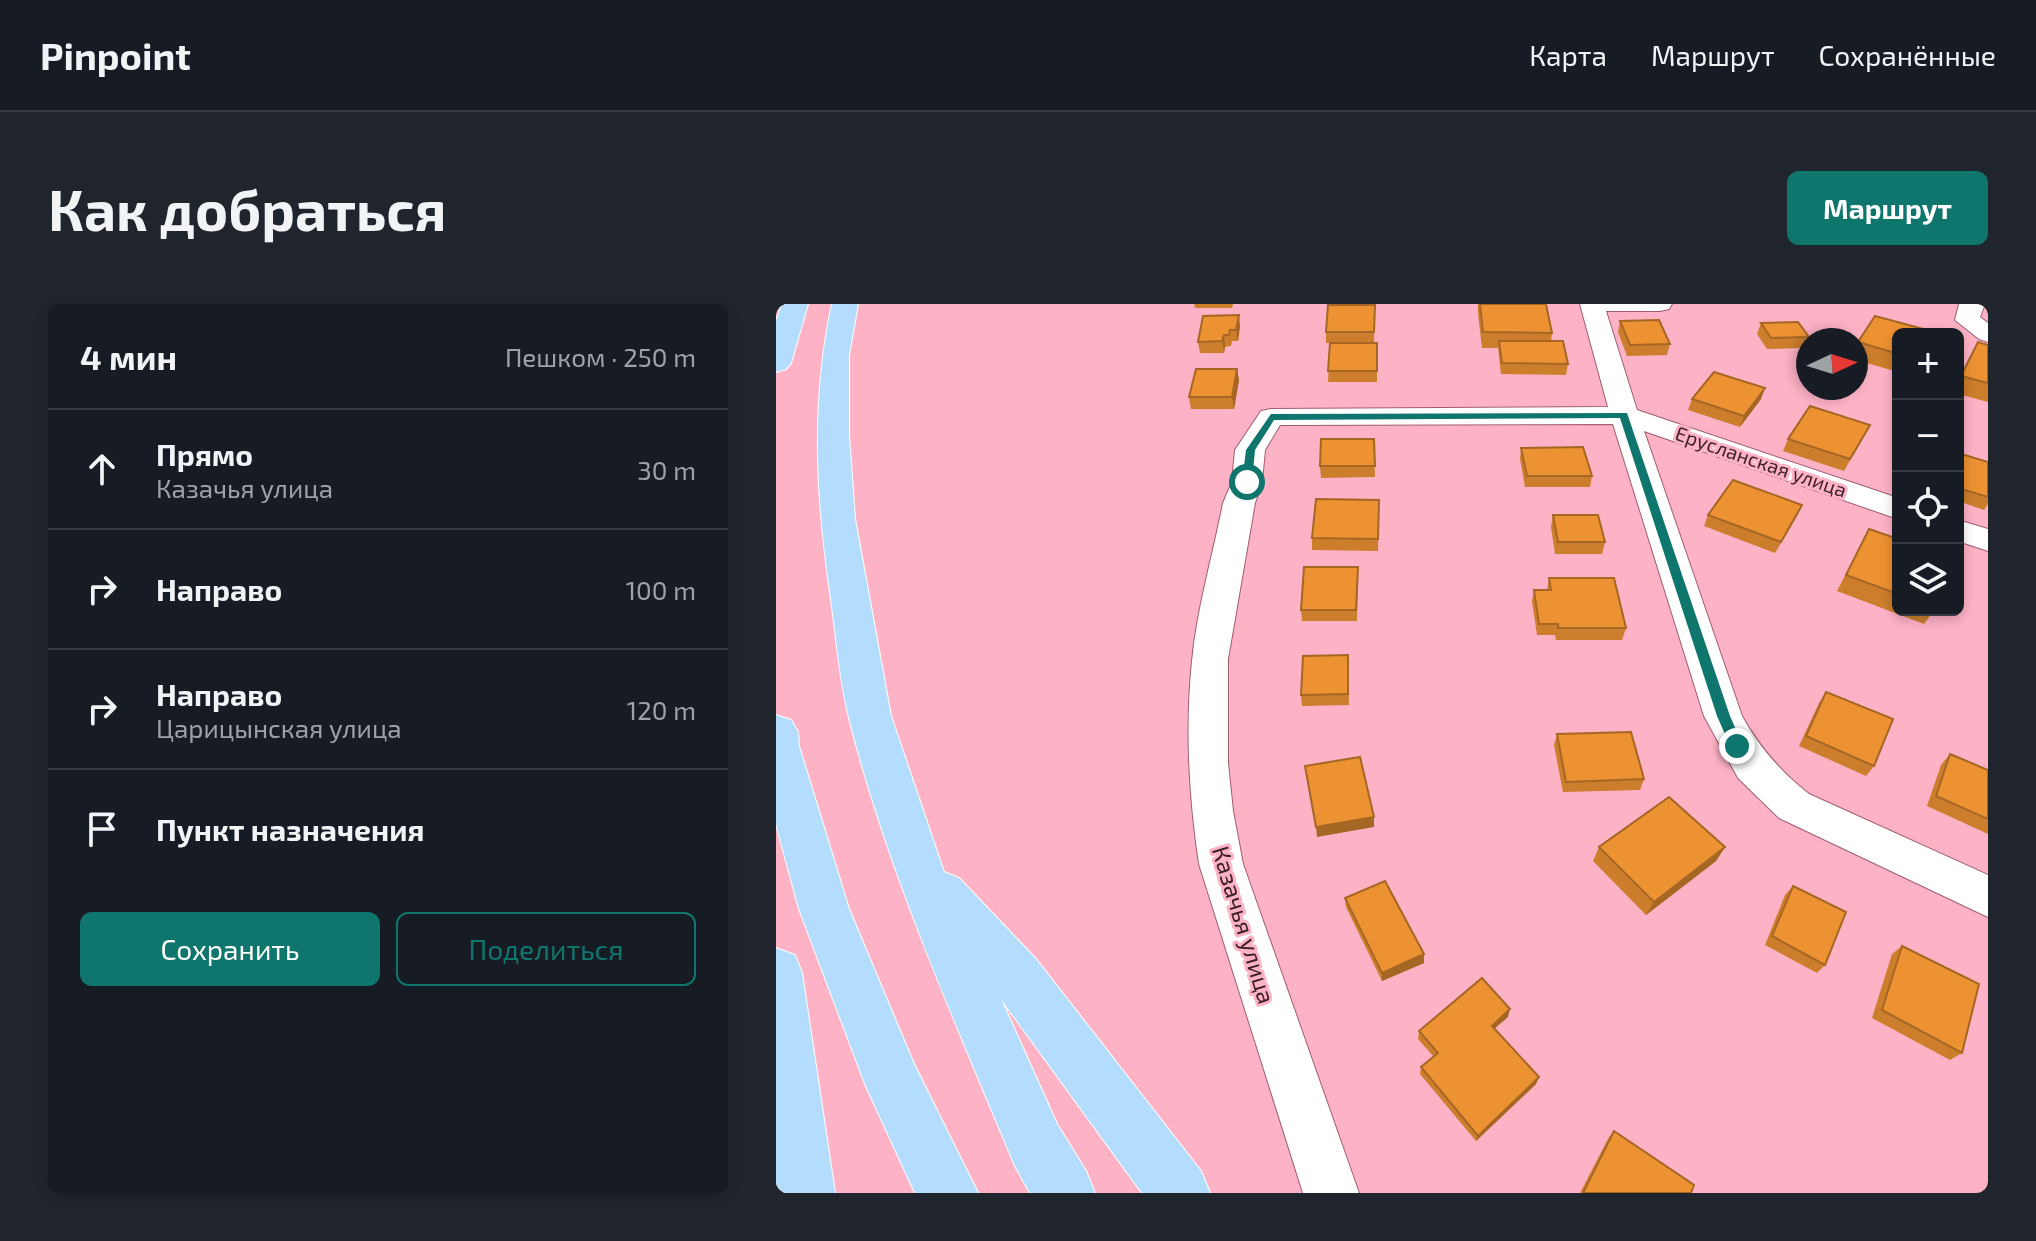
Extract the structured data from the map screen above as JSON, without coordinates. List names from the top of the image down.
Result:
{
  "streets": {
    "street": ["Ерусланская улица", "Казачья улица"]
  },
  "crossings": [
    ["Ерусланская улица", "Казачья улица"]
  ],
  "north": "right",
  "page": {
    "header": "Pinpoint",
    "nav": ["Карта", "Маршрут", "Сохранённые"],
    "buttons": [
      "Маршрут",
      ["Сохранить", "Поделиться"]
    ],
    "title": "Как добраться",
    "heading": ["4 мин", "Пешком · 250 m"],
    "map_buttons": ["+", "−"],
    "list": [
      ["Прямо", "Казачья улица", "30 m"],
      ["Направо", "100 m"],
      ["Направо", "Царицынская улица", "120 m"],
      "Пункт назначения"
    ]
  }
}
